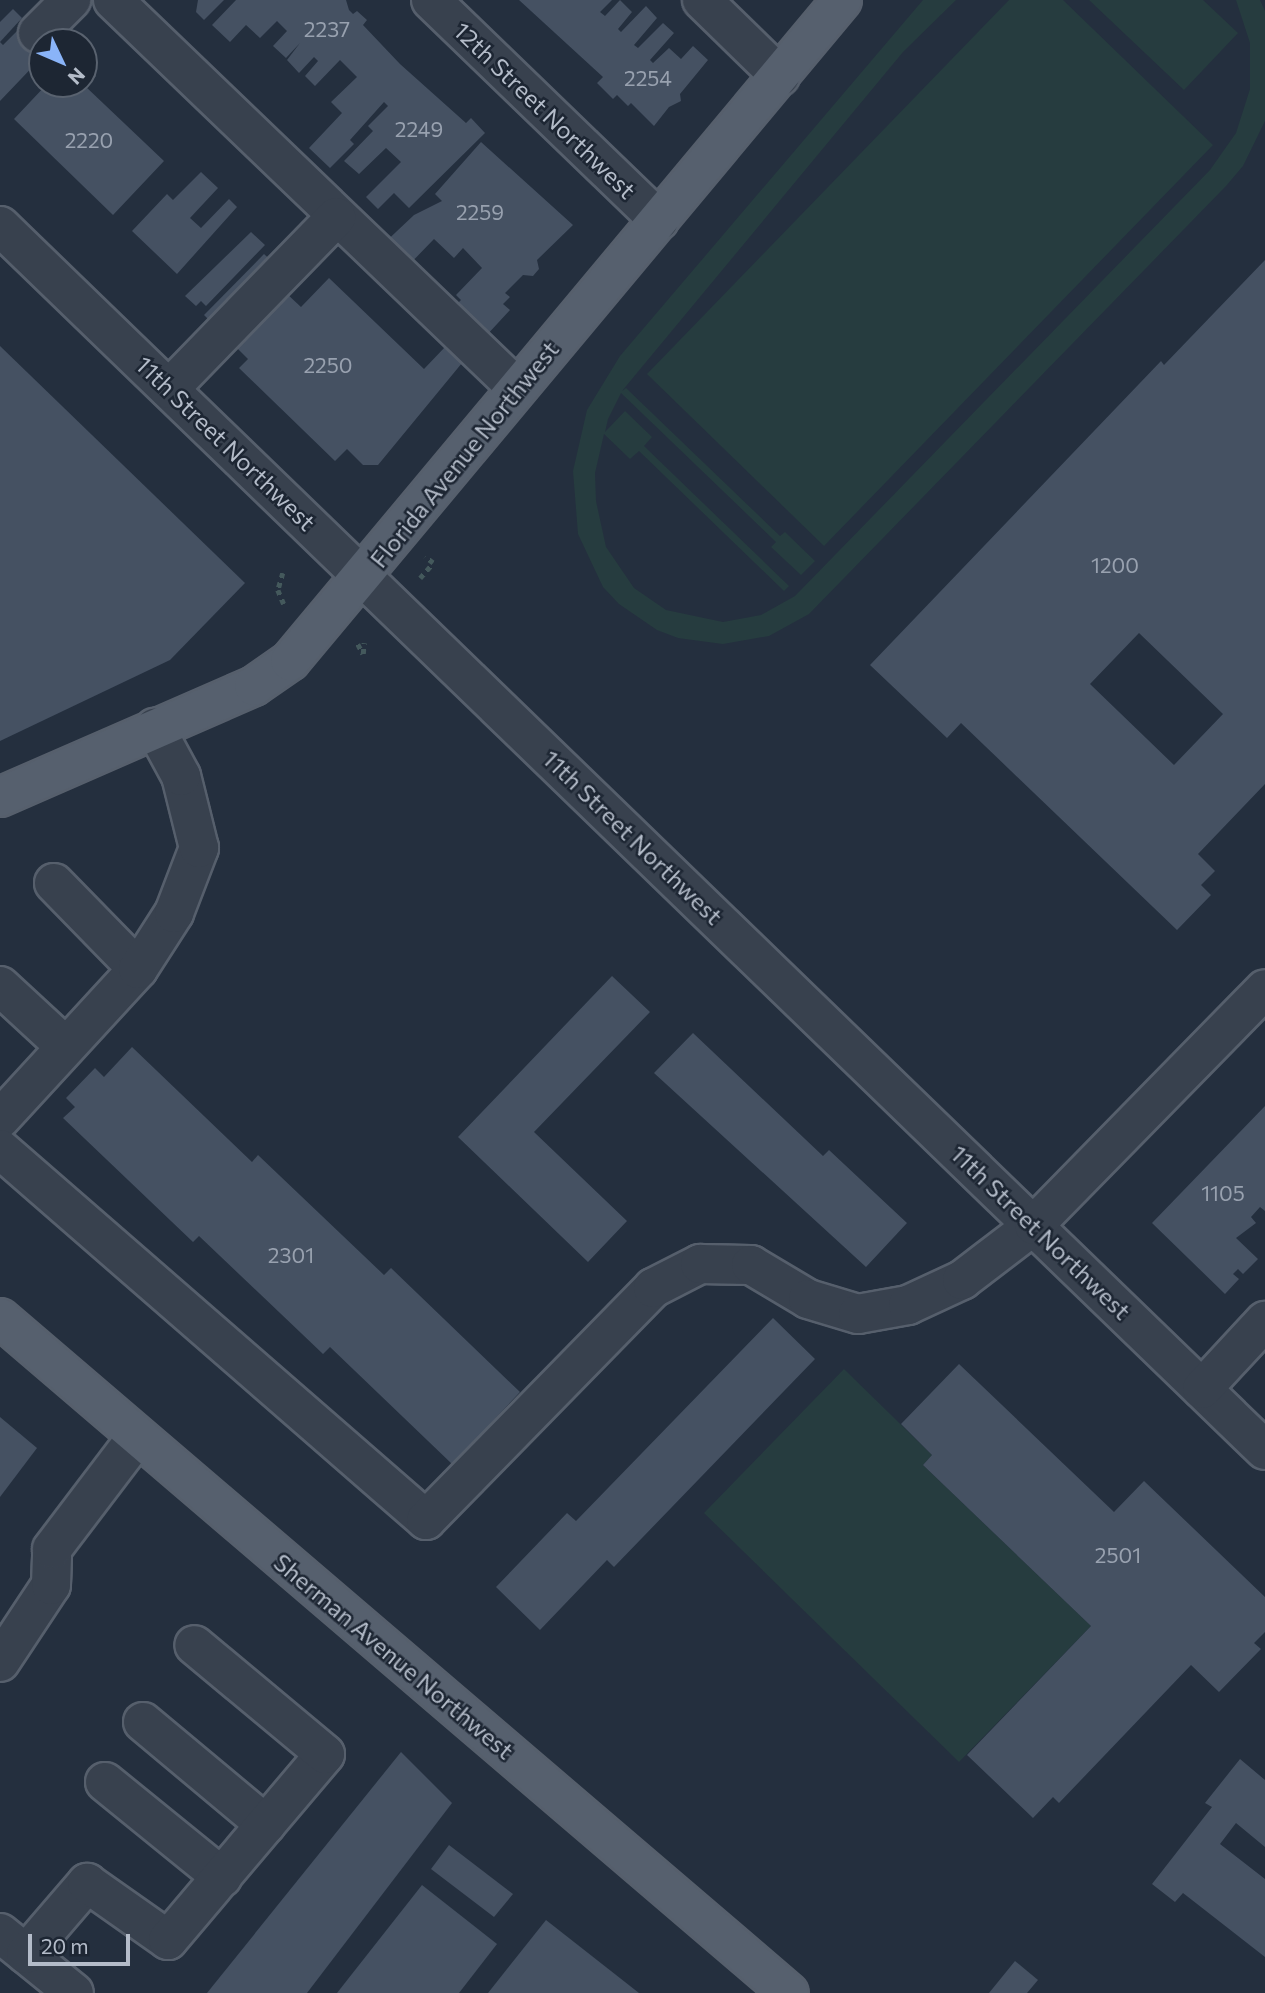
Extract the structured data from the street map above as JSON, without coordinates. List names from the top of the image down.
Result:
{
  "streets": {
    "main road": ["Florida Avenue Northwest", "Sherman Avenue Northwest"],
    "street": ["12th Street Northwest", "11th Street Northwest"]
  },
  "crossings": [
    ["12th Street Northwest", "Florida Avenue Northwest"],
    ["11th Street Northwest", "Florida Avenue Northwest"]
  ],
  "house_numbers": [
    "2237",
    "2254",
    "2249",
    "2220",
    "2259",
    "2250",
    "1200",
    "1105",
    "2301",
    "2501"
  ],
  "scale_bar": "20 m",
  "north": "bottom right"
}
